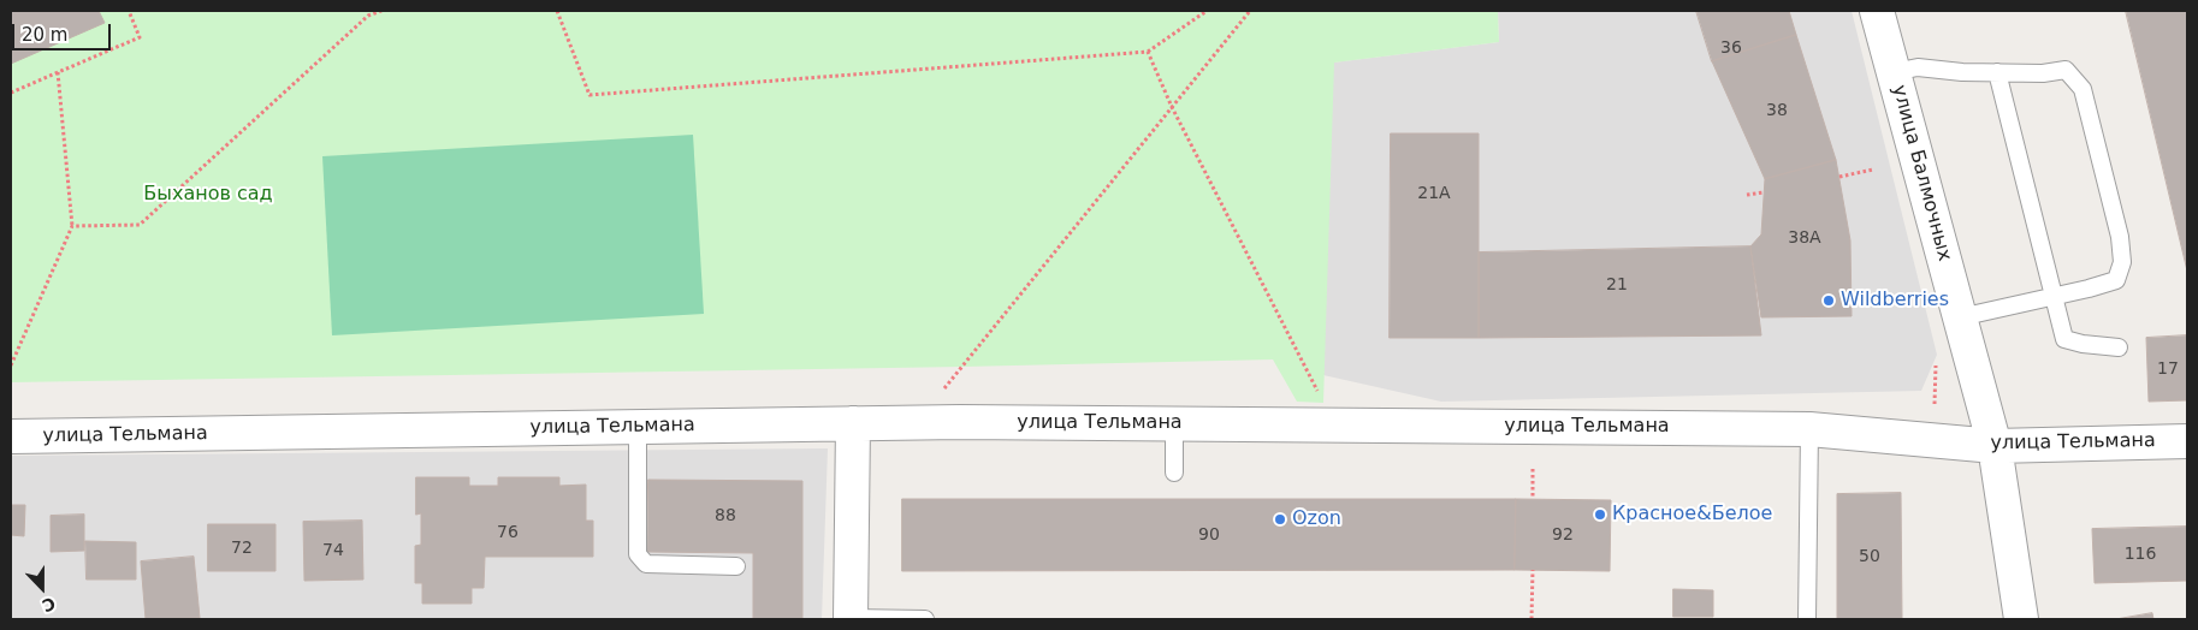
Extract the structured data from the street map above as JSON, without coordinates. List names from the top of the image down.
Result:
{
  "streets": {
    "street": ["улица Балмочных", "улица Тельмана"]
  },
  "crossings": [
    ["улица Балмочных", "улица Тельмана"]
  ],
  "parks": ["Быханов сад"],
  "places": ["Wildberries", "Красное&Белое", "Ozon"],
  "house_numbers": [
    "36",
    "38",
    "21А",
    "38А",
    "21",
    "17",
    "88",
    "76",
    "90",
    "92",
    "72",
    "74",
    "116",
    "50"
  ],
  "scale_bar": "20 m",
  "north": "bottom"
}
